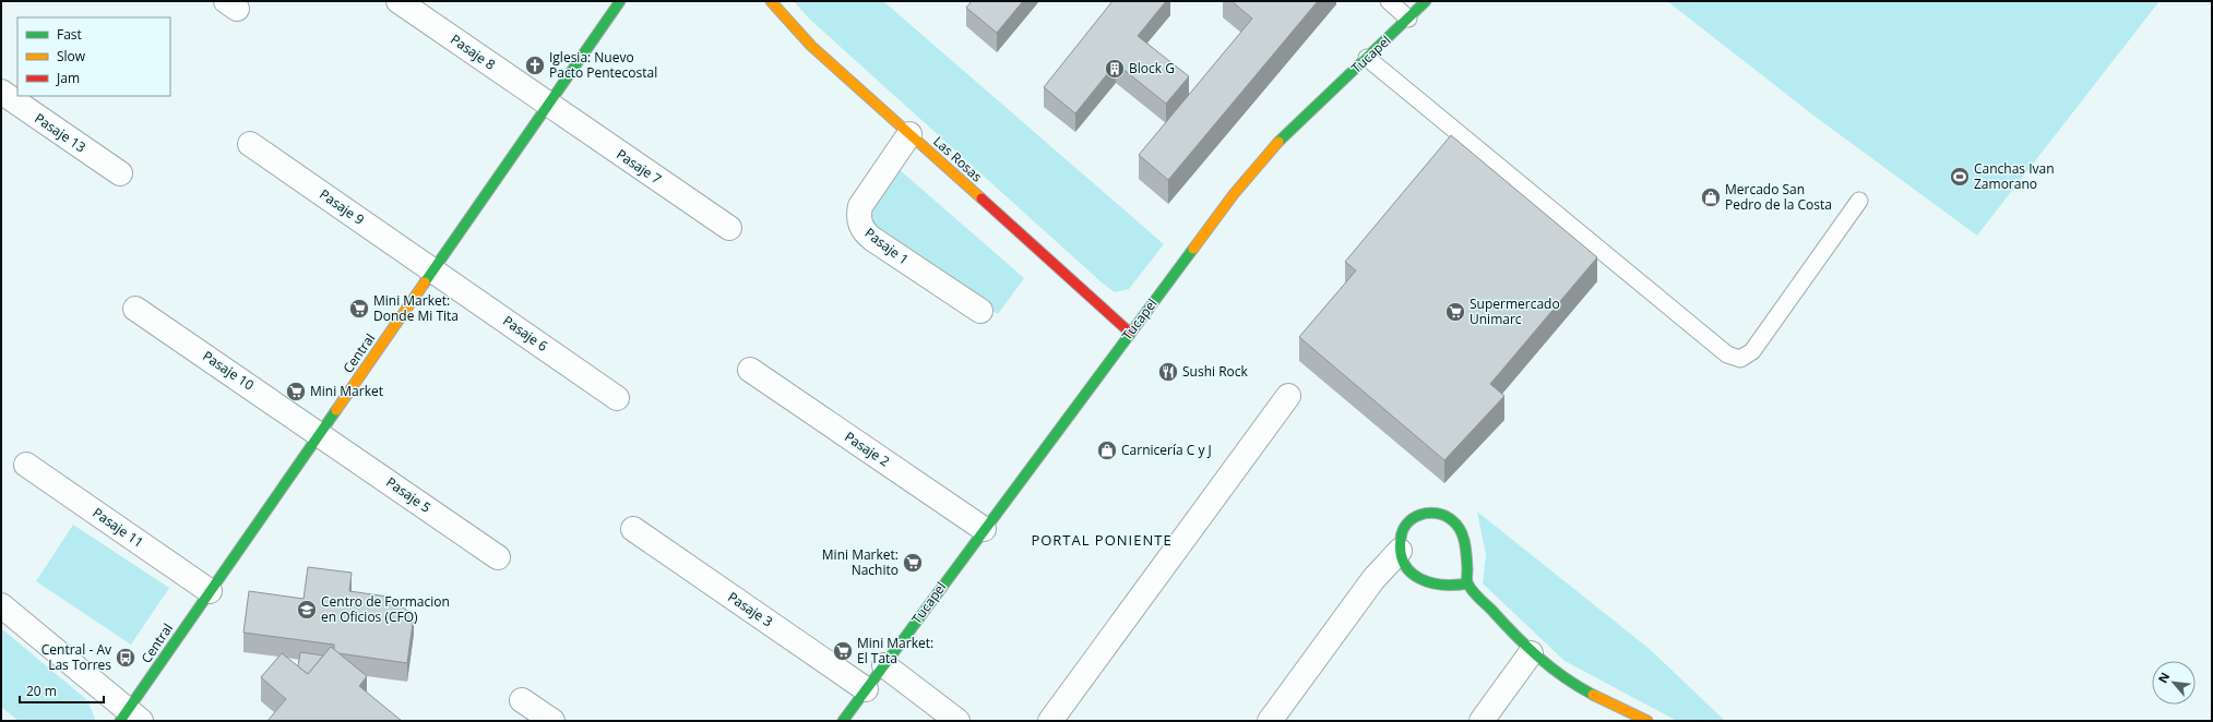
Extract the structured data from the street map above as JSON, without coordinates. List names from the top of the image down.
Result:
{
  "streets": {
    "street": [
      "Pasaje 8",
      "Tucapel",
      "Pasaje 13",
      "Las Rosas",
      "Pasaje 7",
      "Pasaje 9",
      "Pasaje 1",
      "Pasaje 6",
      "Central",
      "Pasaje 10",
      "Pasaje 2",
      "Pasaje 5",
      "Pasaje 11",
      "Pasaje 3"
    ]
  },
  "crossings": [
    ["Pasaje 8", "Pasaje 7"],
    ["Pasaje 8", "Central"],
    ["Tucapel", "Las Rosas"],
    ["Tucapel", "Pasaje 2"],
    ["Tucapel", "Pasaje 3"],
    ["Las Rosas", "Pasaje 1"],
    ["Pasaje 7", "Central"],
    ["Pasaje 9", "Pasaje 6"],
    ["Pasaje 9", "Central"],
    ["Pasaje 6", "Central"],
    ["Central", "Pasaje 10"],
    ["Central", "Pasaje 5"],
    ["Central", "Pasaje 11"],
    ["Pasaje 10", "Pasaje 5"]
  ],
  "districts": ["PORTAL PONIENTE"],
  "places": {
    "church": ["Iglesia: Nuevo Pacto Pentecostal"],
    "building": ["Block G"],
    "sports": ["Canchas Ivan Zamorano"],
    "shop": ["Mercado San Pedro de la Costa", "Carnicería C y J"],
    "supermarket": [
      "Mini Market: Donde Mi Tita",
      "Supermercado Unimarc",
      "Mini Market",
      "Mini Market: Nachito",
      "Mini Market: El Tata"
    ],
    "restaurant": ["Sushi Rock"],
    "school or university": ["Centro de Formacion en Oficios (CFO)"],
    "bus stop": ["Central - Av Las Torres"]
  },
  "legend": ["Fast", "Slow", "Jam"],
  "scale_bar": "20 m",
  "north": "top left"
}
